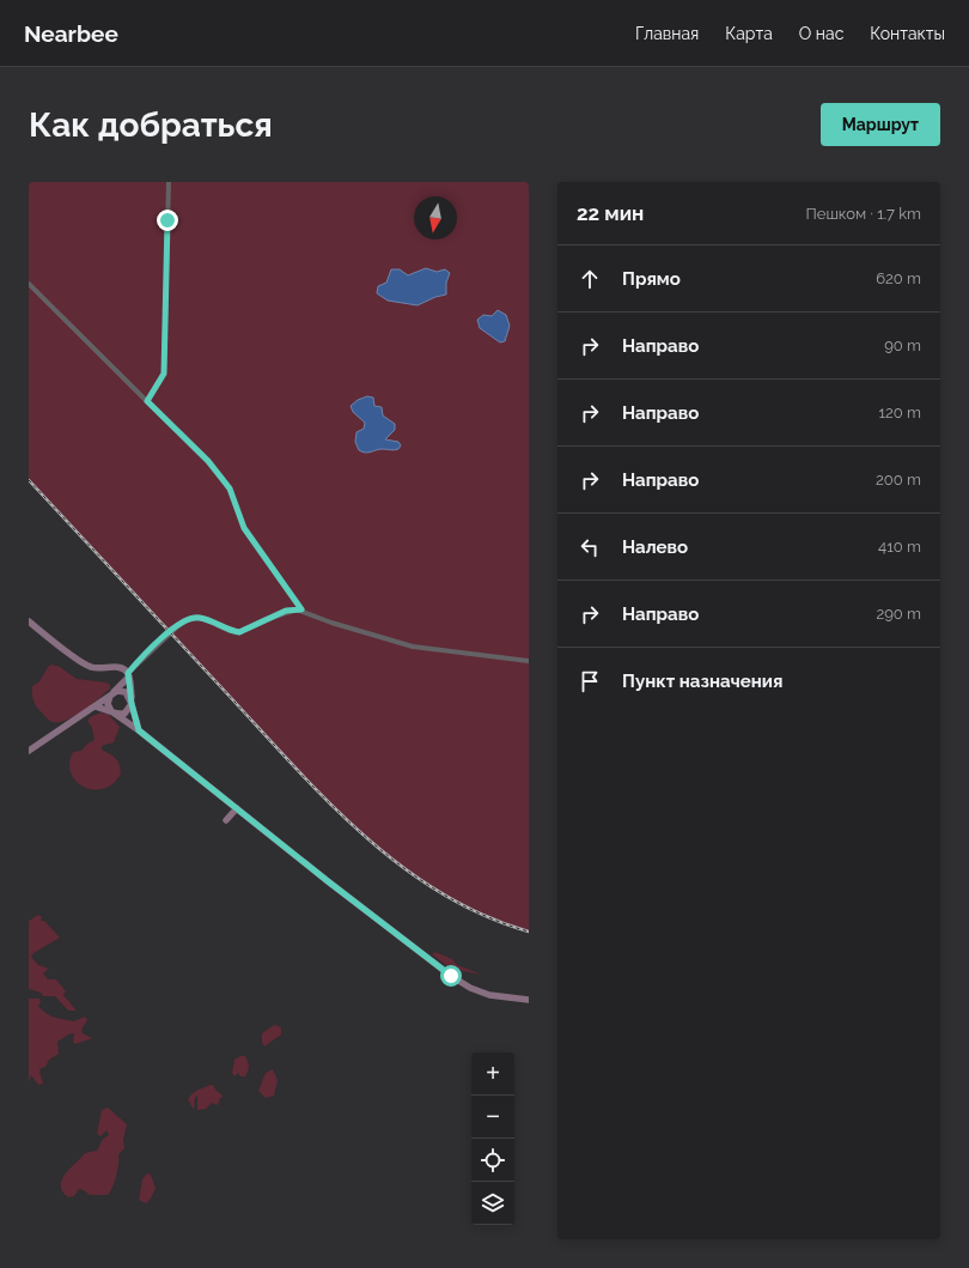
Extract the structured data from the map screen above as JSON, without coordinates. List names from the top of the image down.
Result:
{
  "north": "bottom",
  "page": {
    "header": "Nearbee",
    "nav": [
      "Главная",
      "Карта",
      "О нас",
      "Контакты"
    ],
    "buttons": "Маршрут",
    "title": "Как добраться",
    "heading": ["22 мин", "Пешком · 1.7 km"],
    "list": [
      ["Прямо", "620 m"],
      ["Направо", "90 m"],
      ["Направо", "120 m"],
      ["Направо", "200 m"],
      ["Налево", "410 m"],
      ["Направо", "290 m"],
      "Пункт назначения"
    ],
    "map_buttons": ["+", "−"]
  }
}
